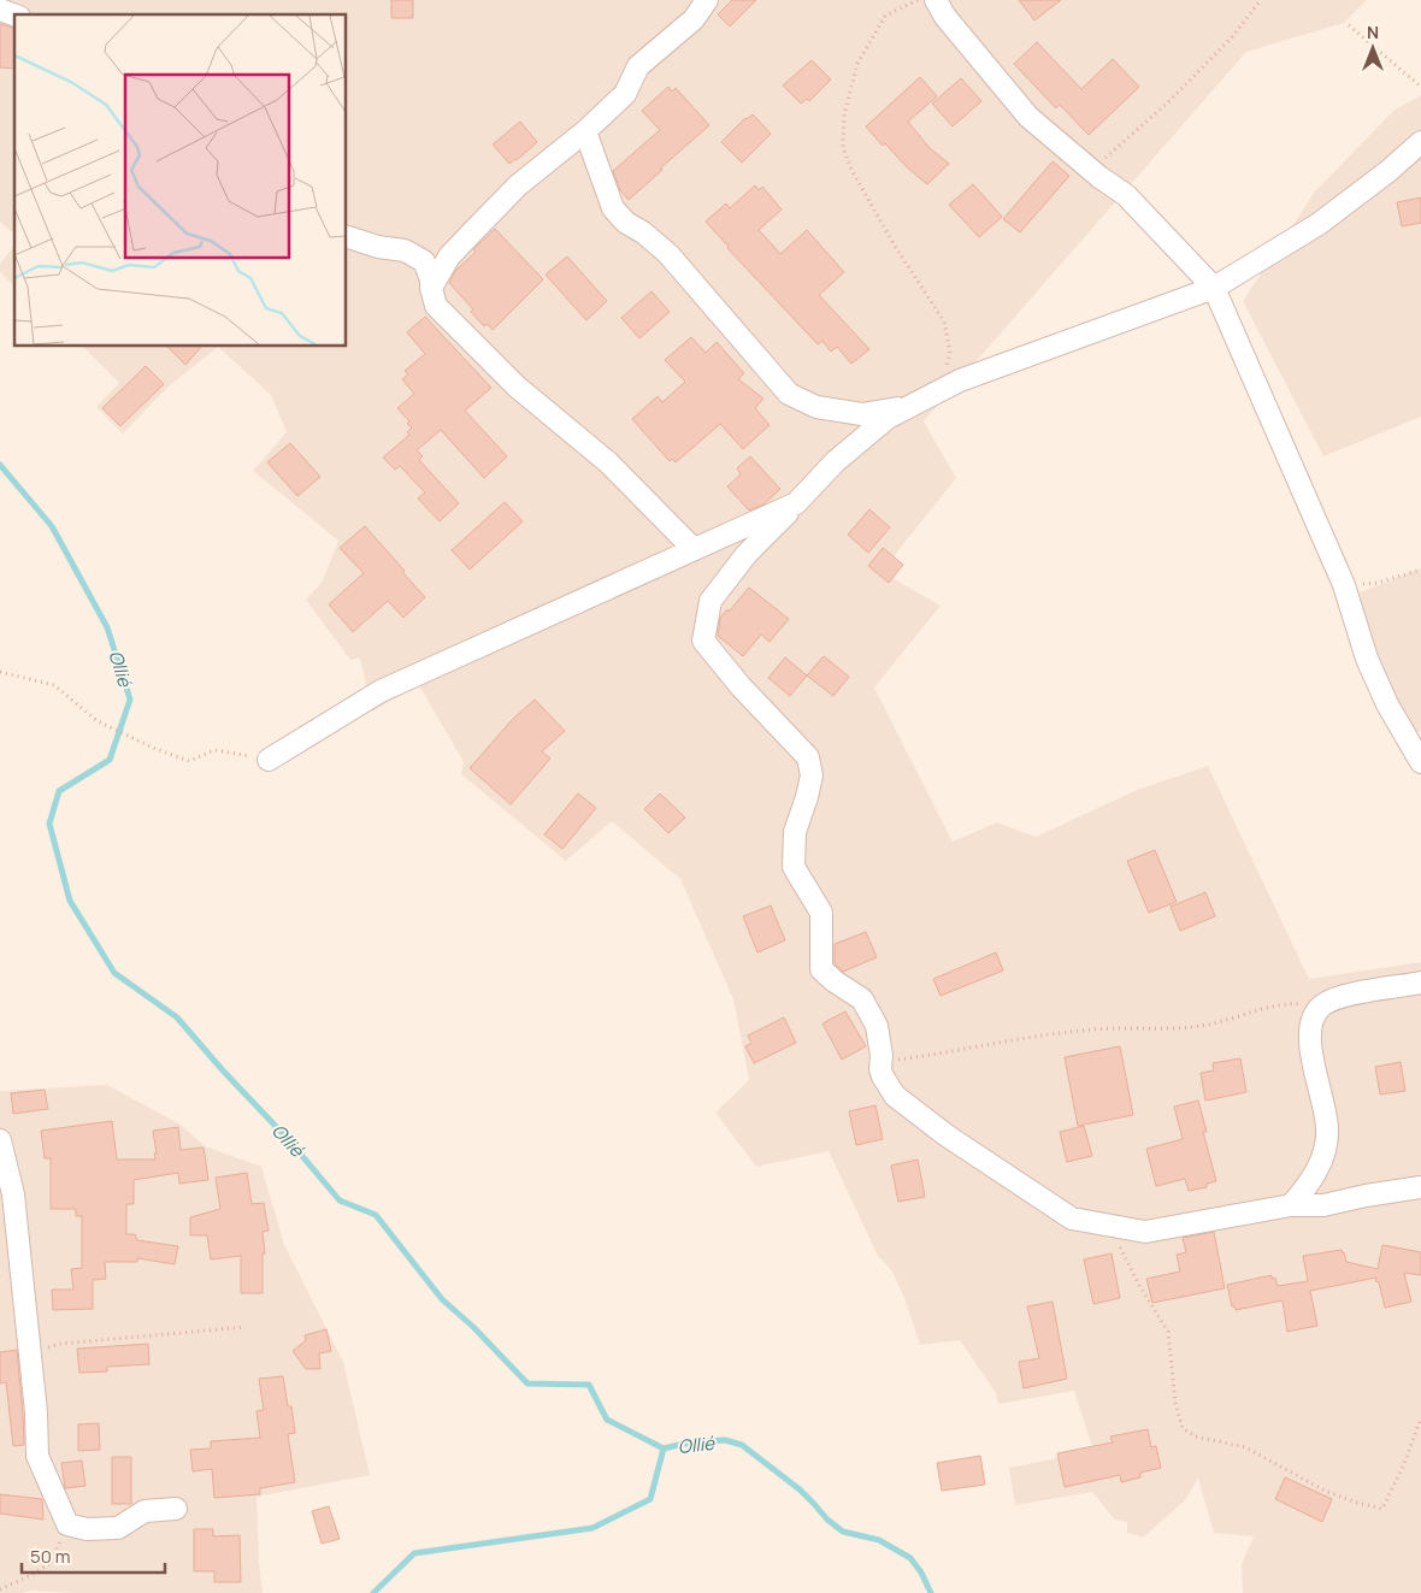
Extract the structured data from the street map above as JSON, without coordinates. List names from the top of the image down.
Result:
{
  "water": ["Ollié"],
  "scale_bar": "50 m",
  "north": "top"
}
